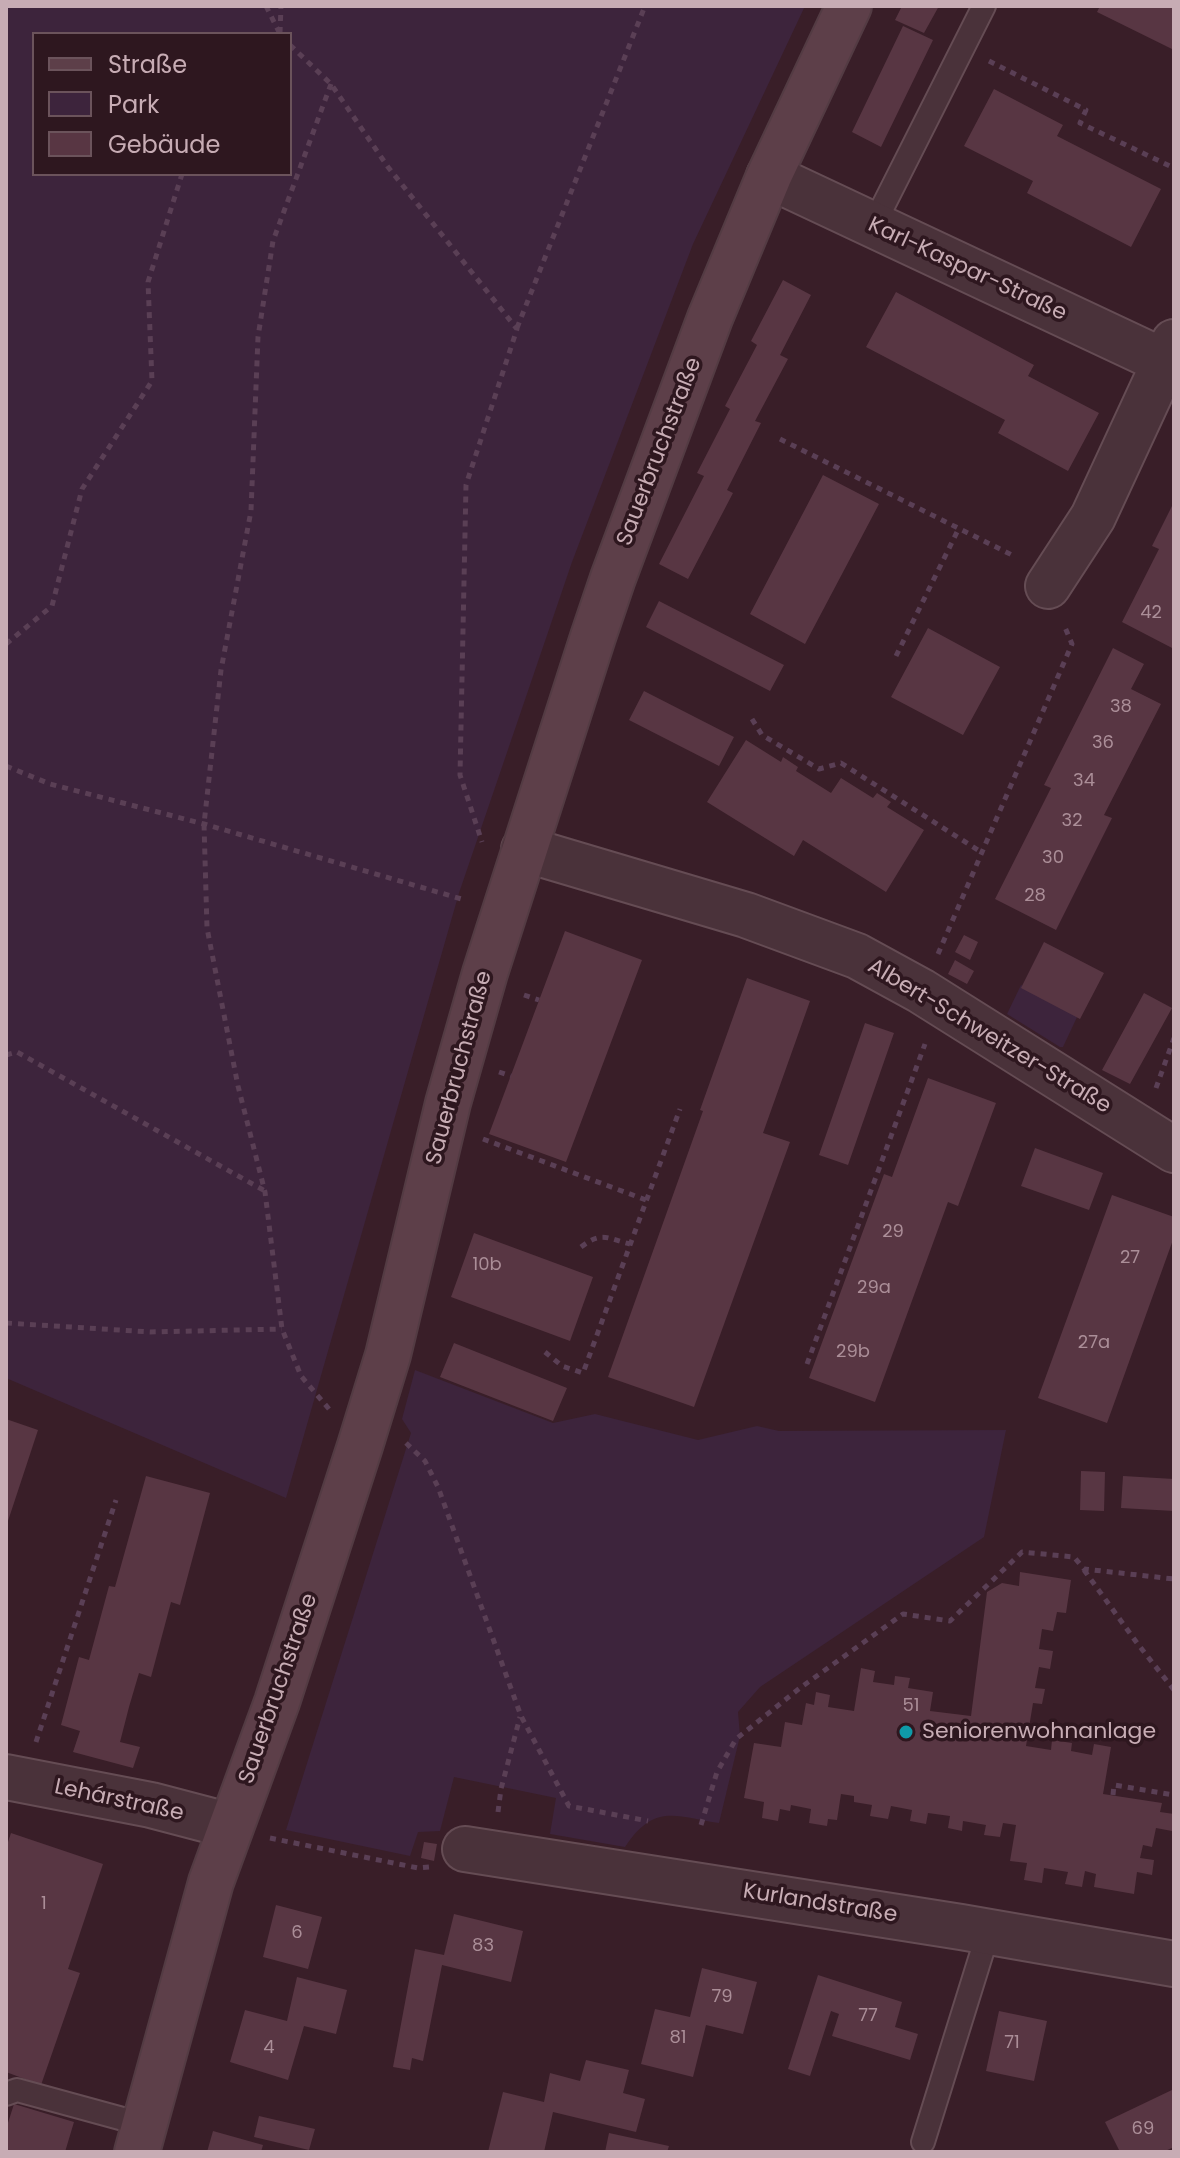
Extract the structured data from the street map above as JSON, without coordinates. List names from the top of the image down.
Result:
{
  "streets": {
    "street": [
      "Karl-Kaspar-Straße",
      "Sauerbruchstraße",
      "Albert-Schweitzer-Straße",
      "Lehárstraße",
      "Kurlandstraße"
    ]
  },
  "crossings": [
    ["Karl-Kaspar-Straße", "Sauerbruchstraße"],
    ["Sauerbruchstraße", "Albert-Schweitzer-Straße"],
    ["Sauerbruchstraße", "Lehárstraße"]
  ],
  "places": ["Seniorenwohnanlage"],
  "house_numbers": [
    "42",
    "38",
    "36",
    "34",
    "32",
    "30",
    "28",
    "29",
    "27",
    "10b",
    "29a",
    "27a",
    "29b",
    "51",
    "1",
    "6",
    "83",
    "79",
    "77",
    "81",
    "71",
    "4",
    "69"
  ],
  "legend": ["Straße", "Park", "Gebäude"]
}
